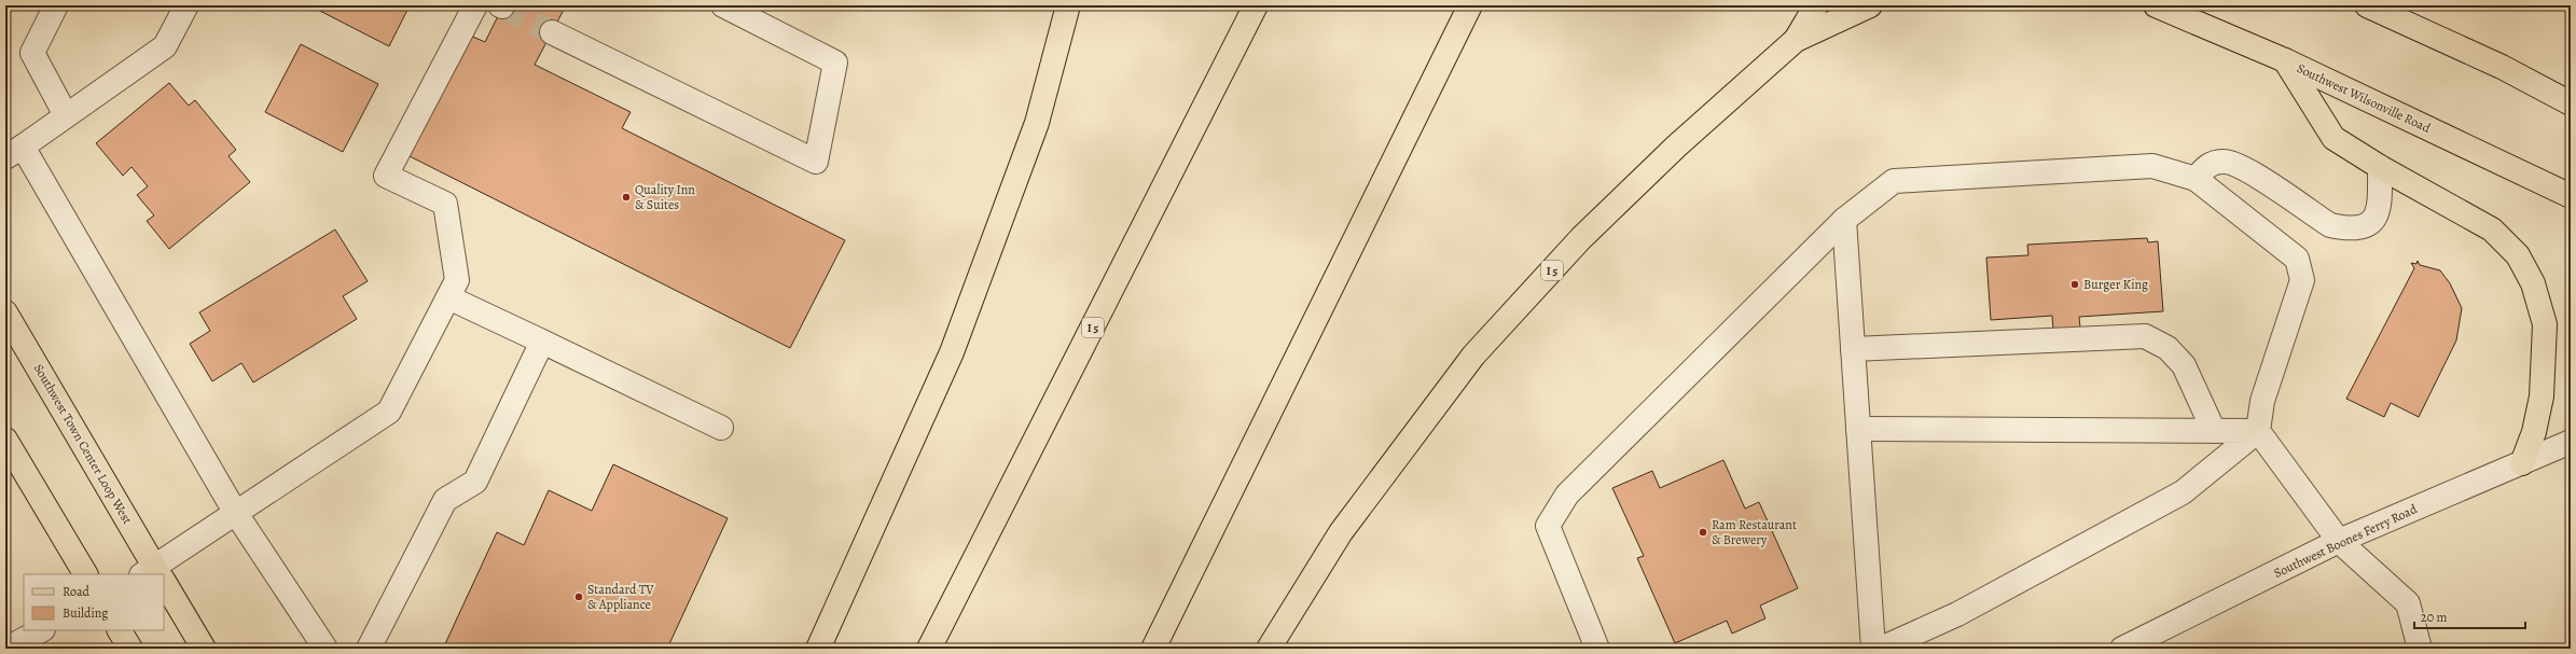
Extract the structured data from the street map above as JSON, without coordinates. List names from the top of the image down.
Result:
{
  "streets": {
    "main road": ["Southwest Wilsonville Road", "I 5", "Southwest Town Center Loop West"],
    "street": ["Southwest Boones Ferry Road"]
  },
  "places": [
    "Quality Inn & Suites",
    "Burger King",
    "Ram Restaurant & Brewery",
    "Standard TV & Appliance"
  ],
  "legend": ["Road", "Building"],
  "scale_bar": "20 m"
}
